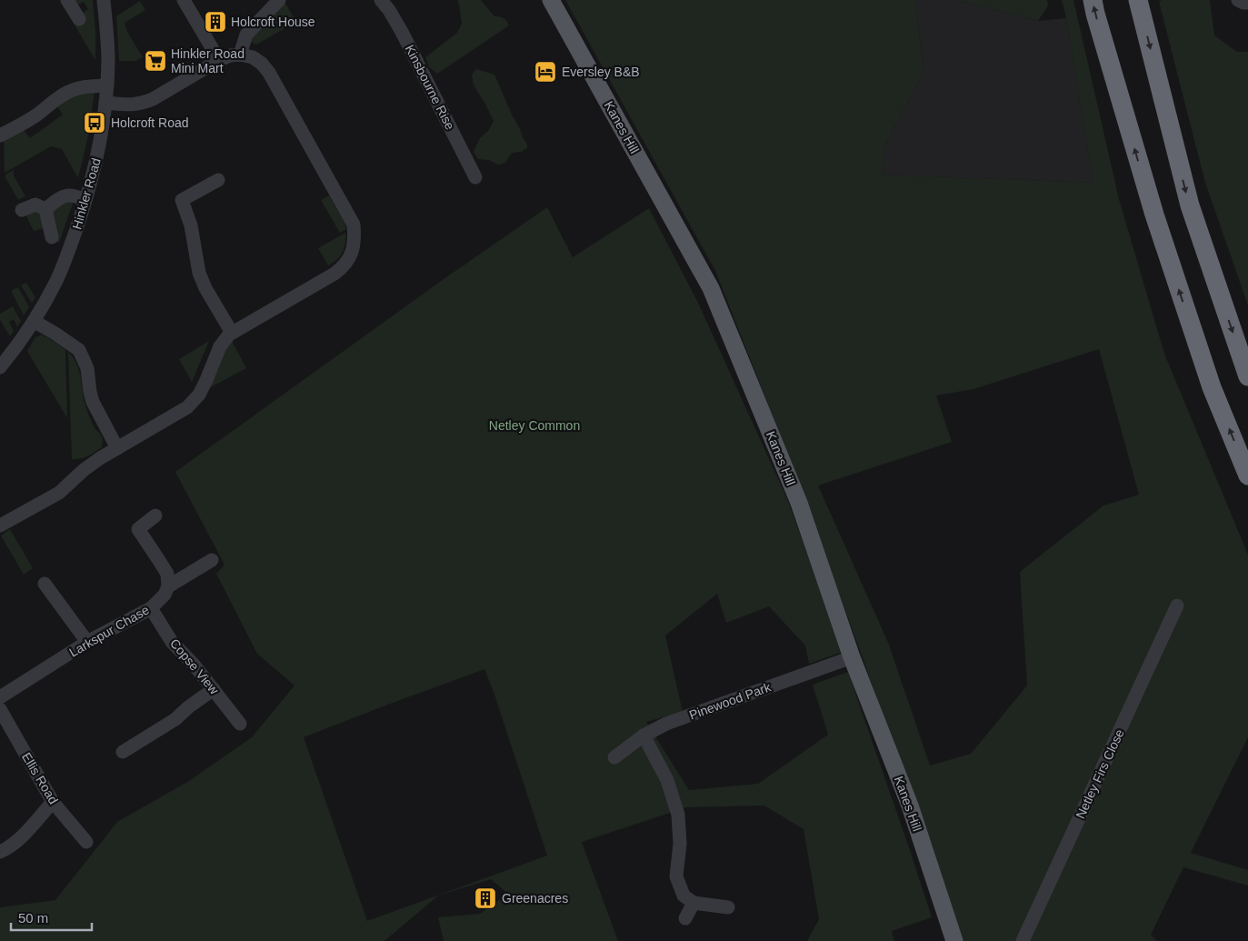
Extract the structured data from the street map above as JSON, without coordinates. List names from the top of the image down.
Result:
{
  "streets": {
    "main road": ["Kanes Hill"],
    "street": [
      "Kinsbourne Rise",
      "Hinkler Road",
      "Larkspur Chase",
      "Copse View",
      "Pinewood Park",
      "Netley Firs Close",
      "Ellis Road"
    ]
  },
  "crossings": [
    ["Kanes Hill", "Pinewood Park"],
    ["Larkspur Chase", "Copse View"]
  ],
  "parks": ["Netley Common"],
  "places": {
    "building": ["Holcroft House", "Greenacres"],
    "supermarket": ["Hinkler Road Mini Mart"],
    "hotel": ["Eversley B&B"],
    "bus stop": ["Holcroft Road"]
  },
  "scale_bar": "50 m"
}
